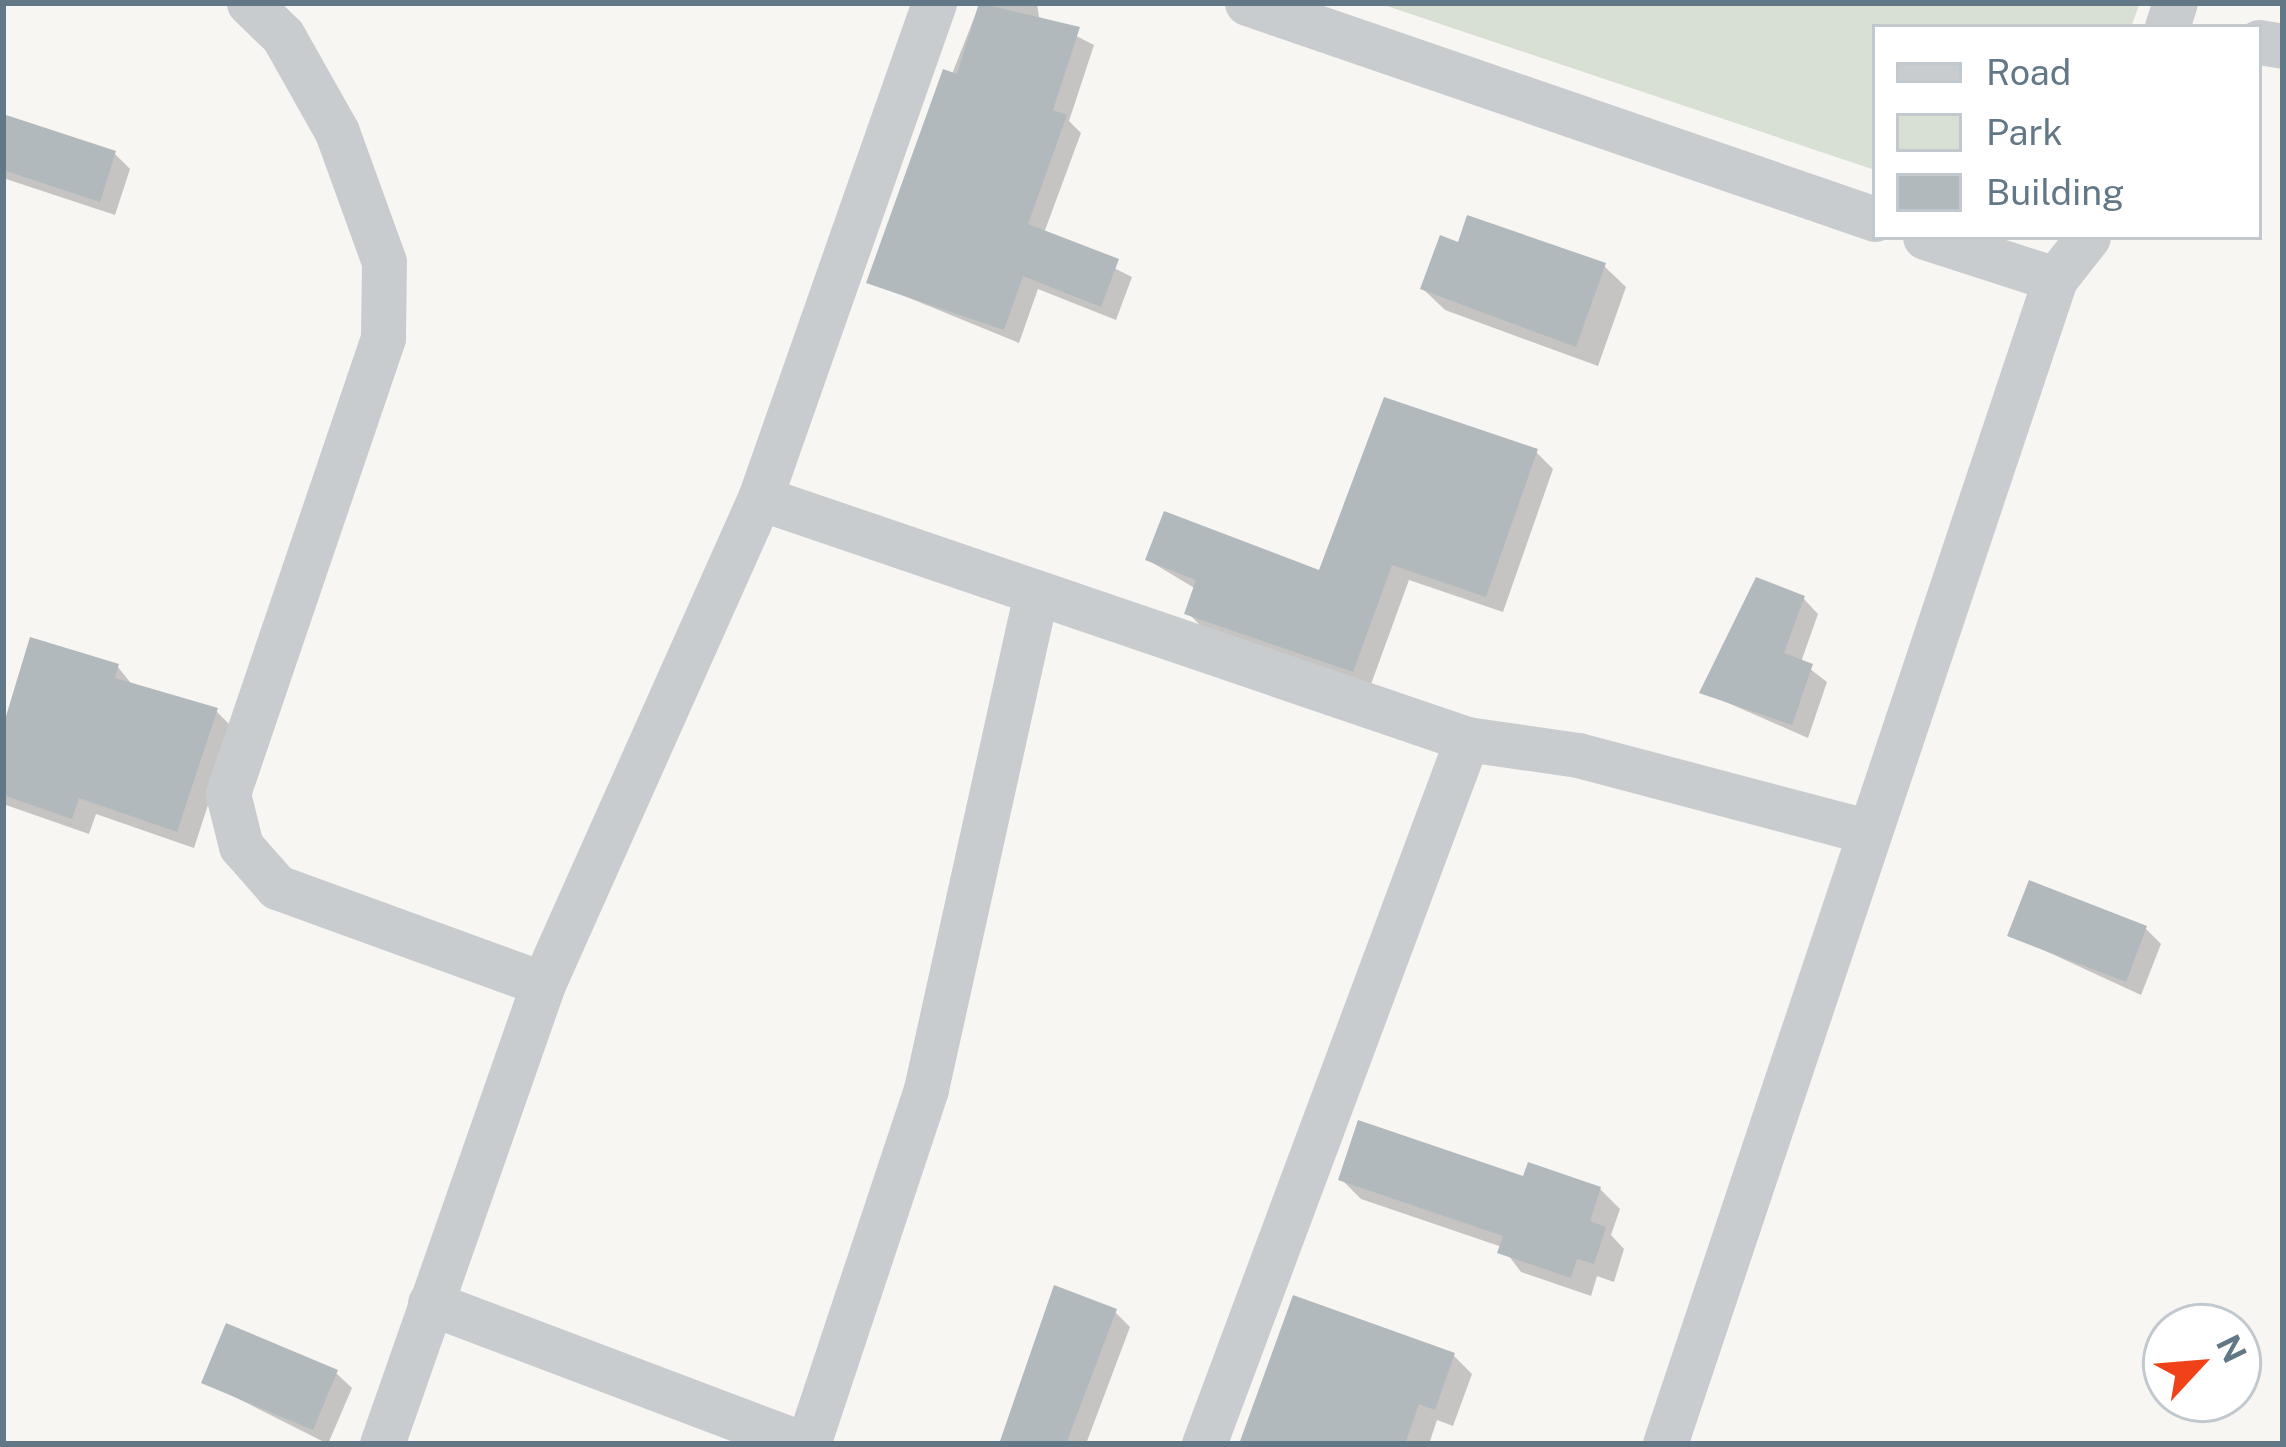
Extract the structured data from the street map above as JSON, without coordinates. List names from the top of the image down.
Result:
{
  "legend": ["Road", "Park", "Building"],
  "north": "top right"
}
